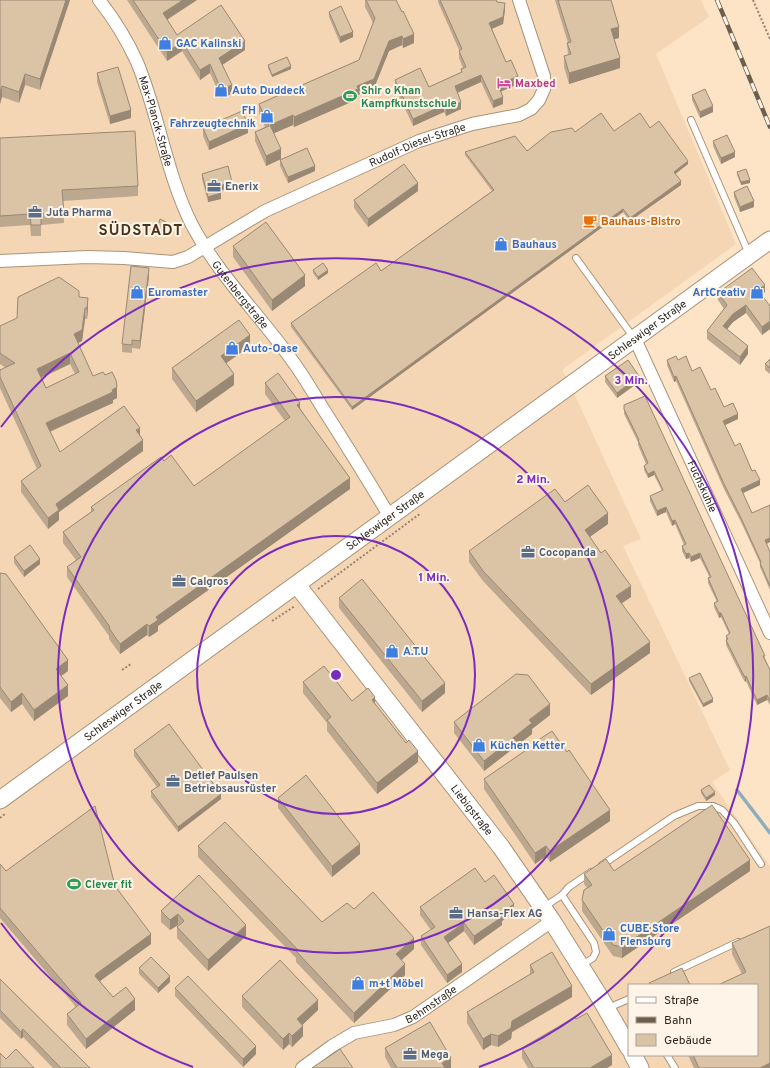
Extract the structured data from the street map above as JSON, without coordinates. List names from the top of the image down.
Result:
{
  "streets": {
    "main road": ["Schleswiger Straße", "Liebigstraße"],
    "street": [
      "Max-Planck-Straße",
      "Rudolf-Diesel-Straße",
      "Gutenbergstraße",
      "Fuchskuhle",
      "Behmstraße"
    ]
  },
  "crossings": [
    ["Max-Planck-Straße", "Rudolf-Diesel-Straße"],
    ["Max-Planck-Straße", "Gutenbergstraße"],
    ["Rudolf-Diesel-Straße", "Gutenbergstraße"],
    ["Gutenbergstraße", "Schleswiger Straße"],
    ["Schleswiger Straße", "Fuchskuhle"],
    ["Schleswiger Straße", "Liebigstraße"],
    ["Liebigstraße", "Behmstraße"]
  ],
  "districts": ["SÜDSTADT"],
  "places": {
    "shop": [
      "GAC Kalinski",
      "Auto Duddeck",
      "FH Fahrzeugtechnik",
      "Bauhaus",
      "Euromaster",
      "ArtCreativ",
      "Auto-Oase",
      "A.T.U",
      "Küchen Ketter",
      "CUBE Store Flensburg",
      "m+t Möbel"
    ],
    "hotel": ["Maxbed"],
    "sports": ["Shir o Khan Kampfkunstschule", "Clever fit"],
    "office": [
      "Enerix",
      "Juta Pharma",
      "Cocopanda",
      "Calgros",
      "Detlef Paulsen Betriebsausrüster",
      "Hansa-Flex AG",
      "Mega"
    ],
    "cafe": ["Bauhaus-Bistro"]
  },
  "legend": ["Straße", "Bahn", "Gebäude"],
  "rings": ["3 Min.", "2 Min.", "1 Min."]
}
